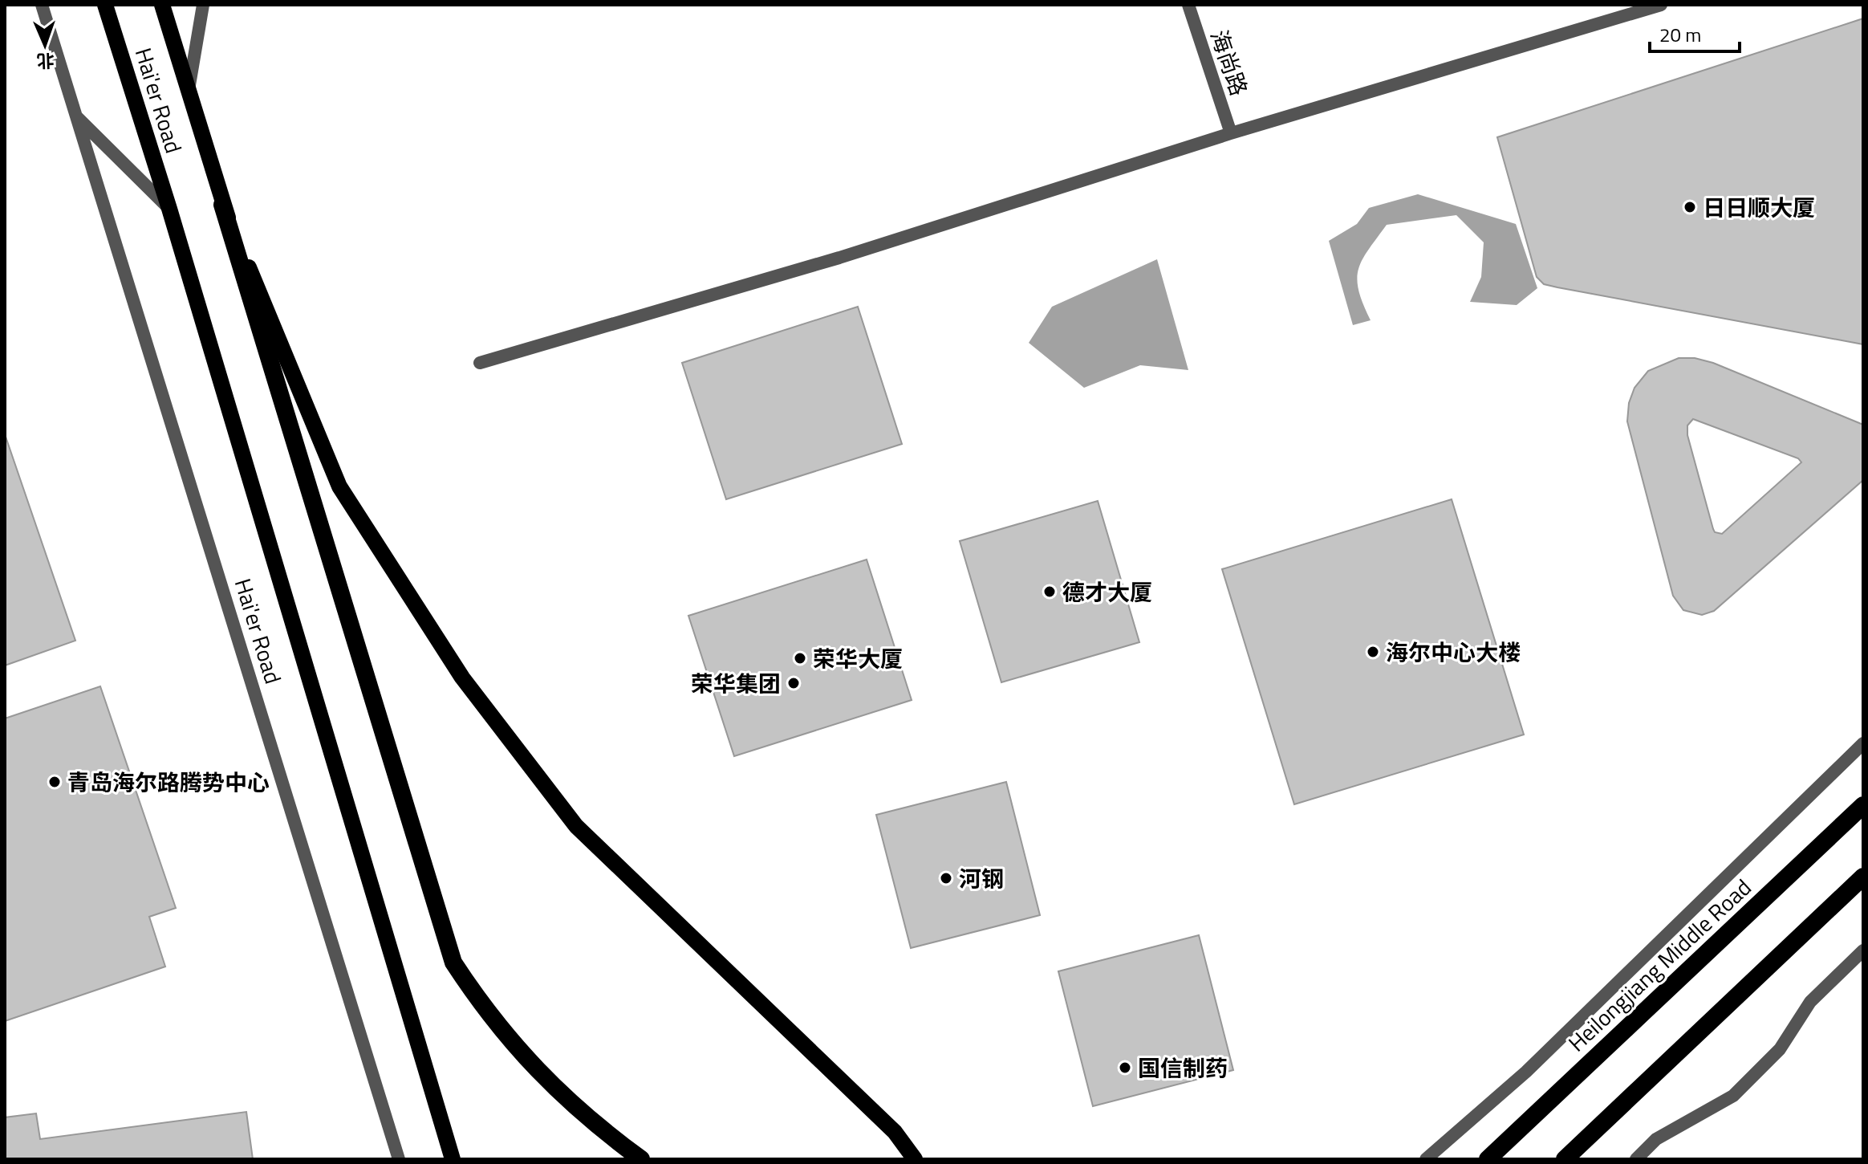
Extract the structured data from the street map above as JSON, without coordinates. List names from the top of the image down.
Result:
{
  "streets": {
    "highway": ["Heilongjiang Middle Road"],
    "main road": ["Hai'er Road"],
    "street": ["海尚路"]
  },
  "places": [
    "日日顺大厦",
    "德才大厦",
    "海尔中心大楼",
    "荣华大厦",
    "荣华集团",
    "青岛海尔路腾势中心",
    "河钢",
    "国信制药"
  ],
  "scale_bar": "20 m",
  "north": "bottom"
}
